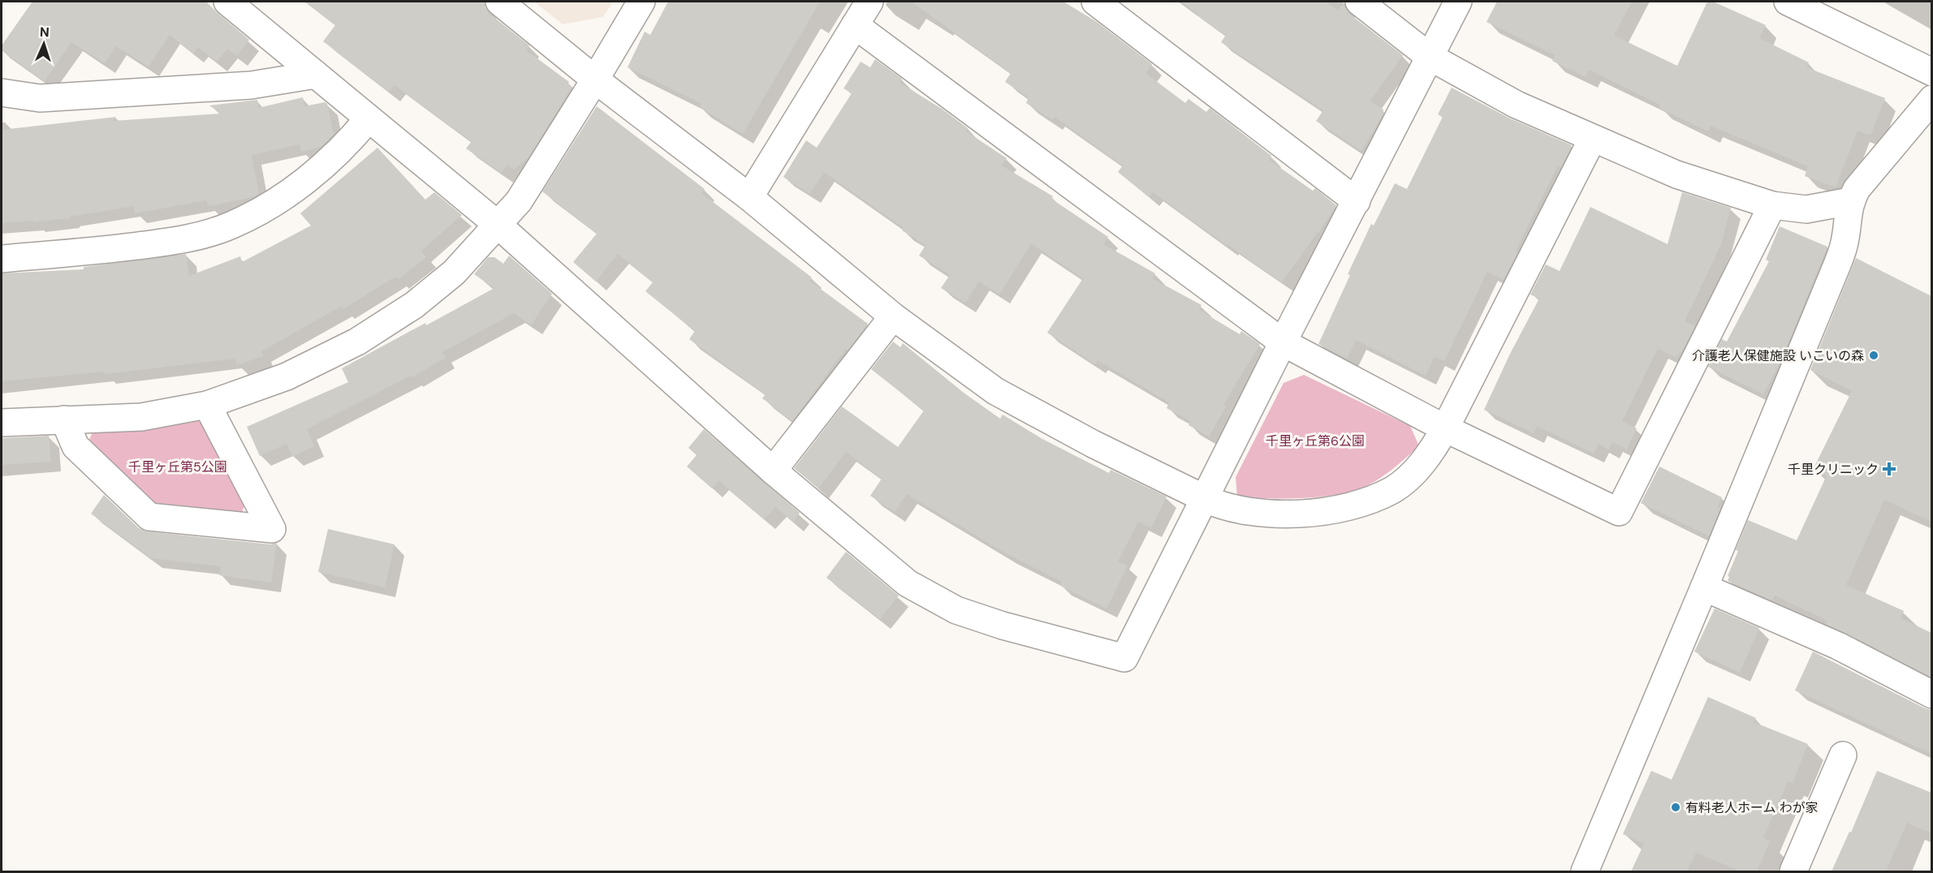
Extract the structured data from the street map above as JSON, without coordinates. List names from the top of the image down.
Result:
{
  "parks": ["千里ヶ丘第6公園", "千里ヶ丘第5公園"],
  "places": {
    "other": ["介護老人保健施設 いこいの森", "有料老人ホーム わが家"],
    "health": ["千里クリニック"]
  },
  "north": "top"
}
